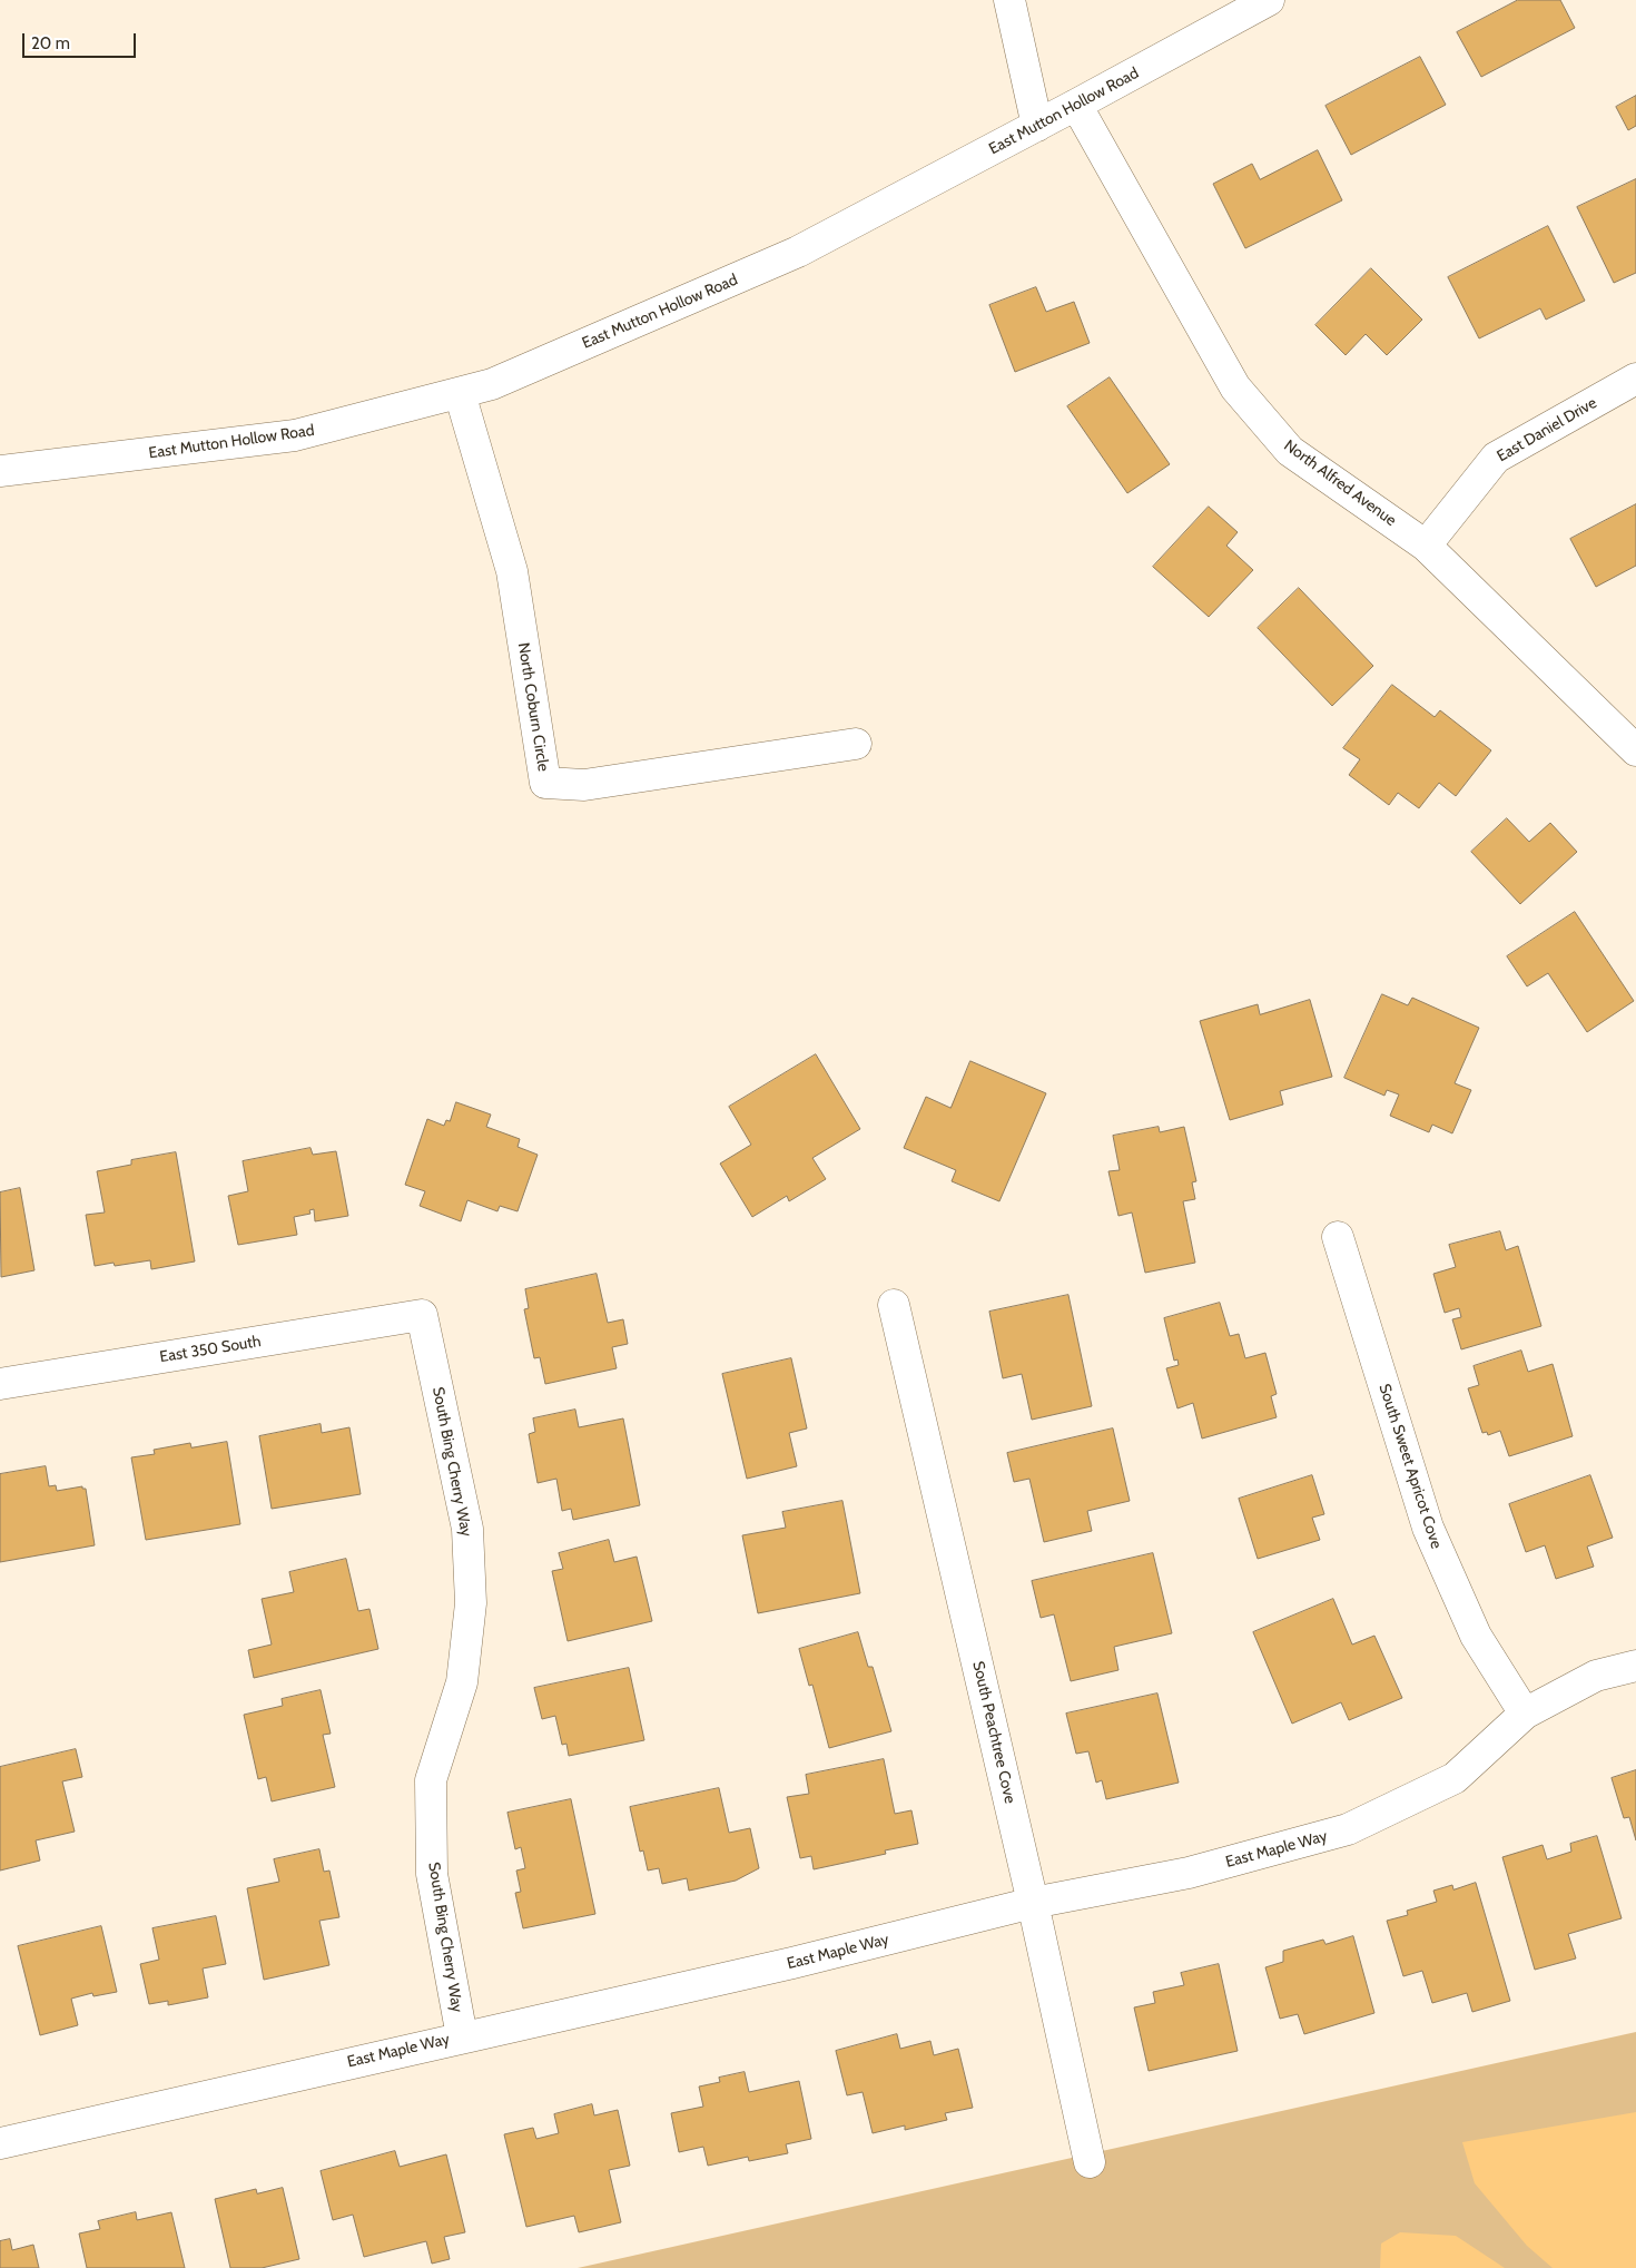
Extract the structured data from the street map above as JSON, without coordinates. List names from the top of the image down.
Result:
{
  "streets": {
    "street": [
      "East Mutton Hollow Road",
      "East Daniel Drive",
      "North Alfred Avenue",
      "North Coburn Circle",
      "East 350 South",
      "South Bing Cherry Way",
      "South Sweet Apricot Cove",
      "South Peachtree Cove",
      "East Maple Way"
    ]
  },
  "crossings": [
    ["East Mutton Hollow Road", "North Alfred Avenue"],
    ["East Mutton Hollow Road", "North Coburn Circle"],
    ["East Daniel Drive", "North Alfred Avenue"],
    ["East 350 South", "South Bing Cherry Way"],
    ["South Bing Cherry Way", "East Maple Way"],
    ["South Sweet Apricot Cove", "East Maple Way"],
    ["South Peachtree Cove", "East Maple Way"]
  ],
  "scale_bar": "20 m"
}
